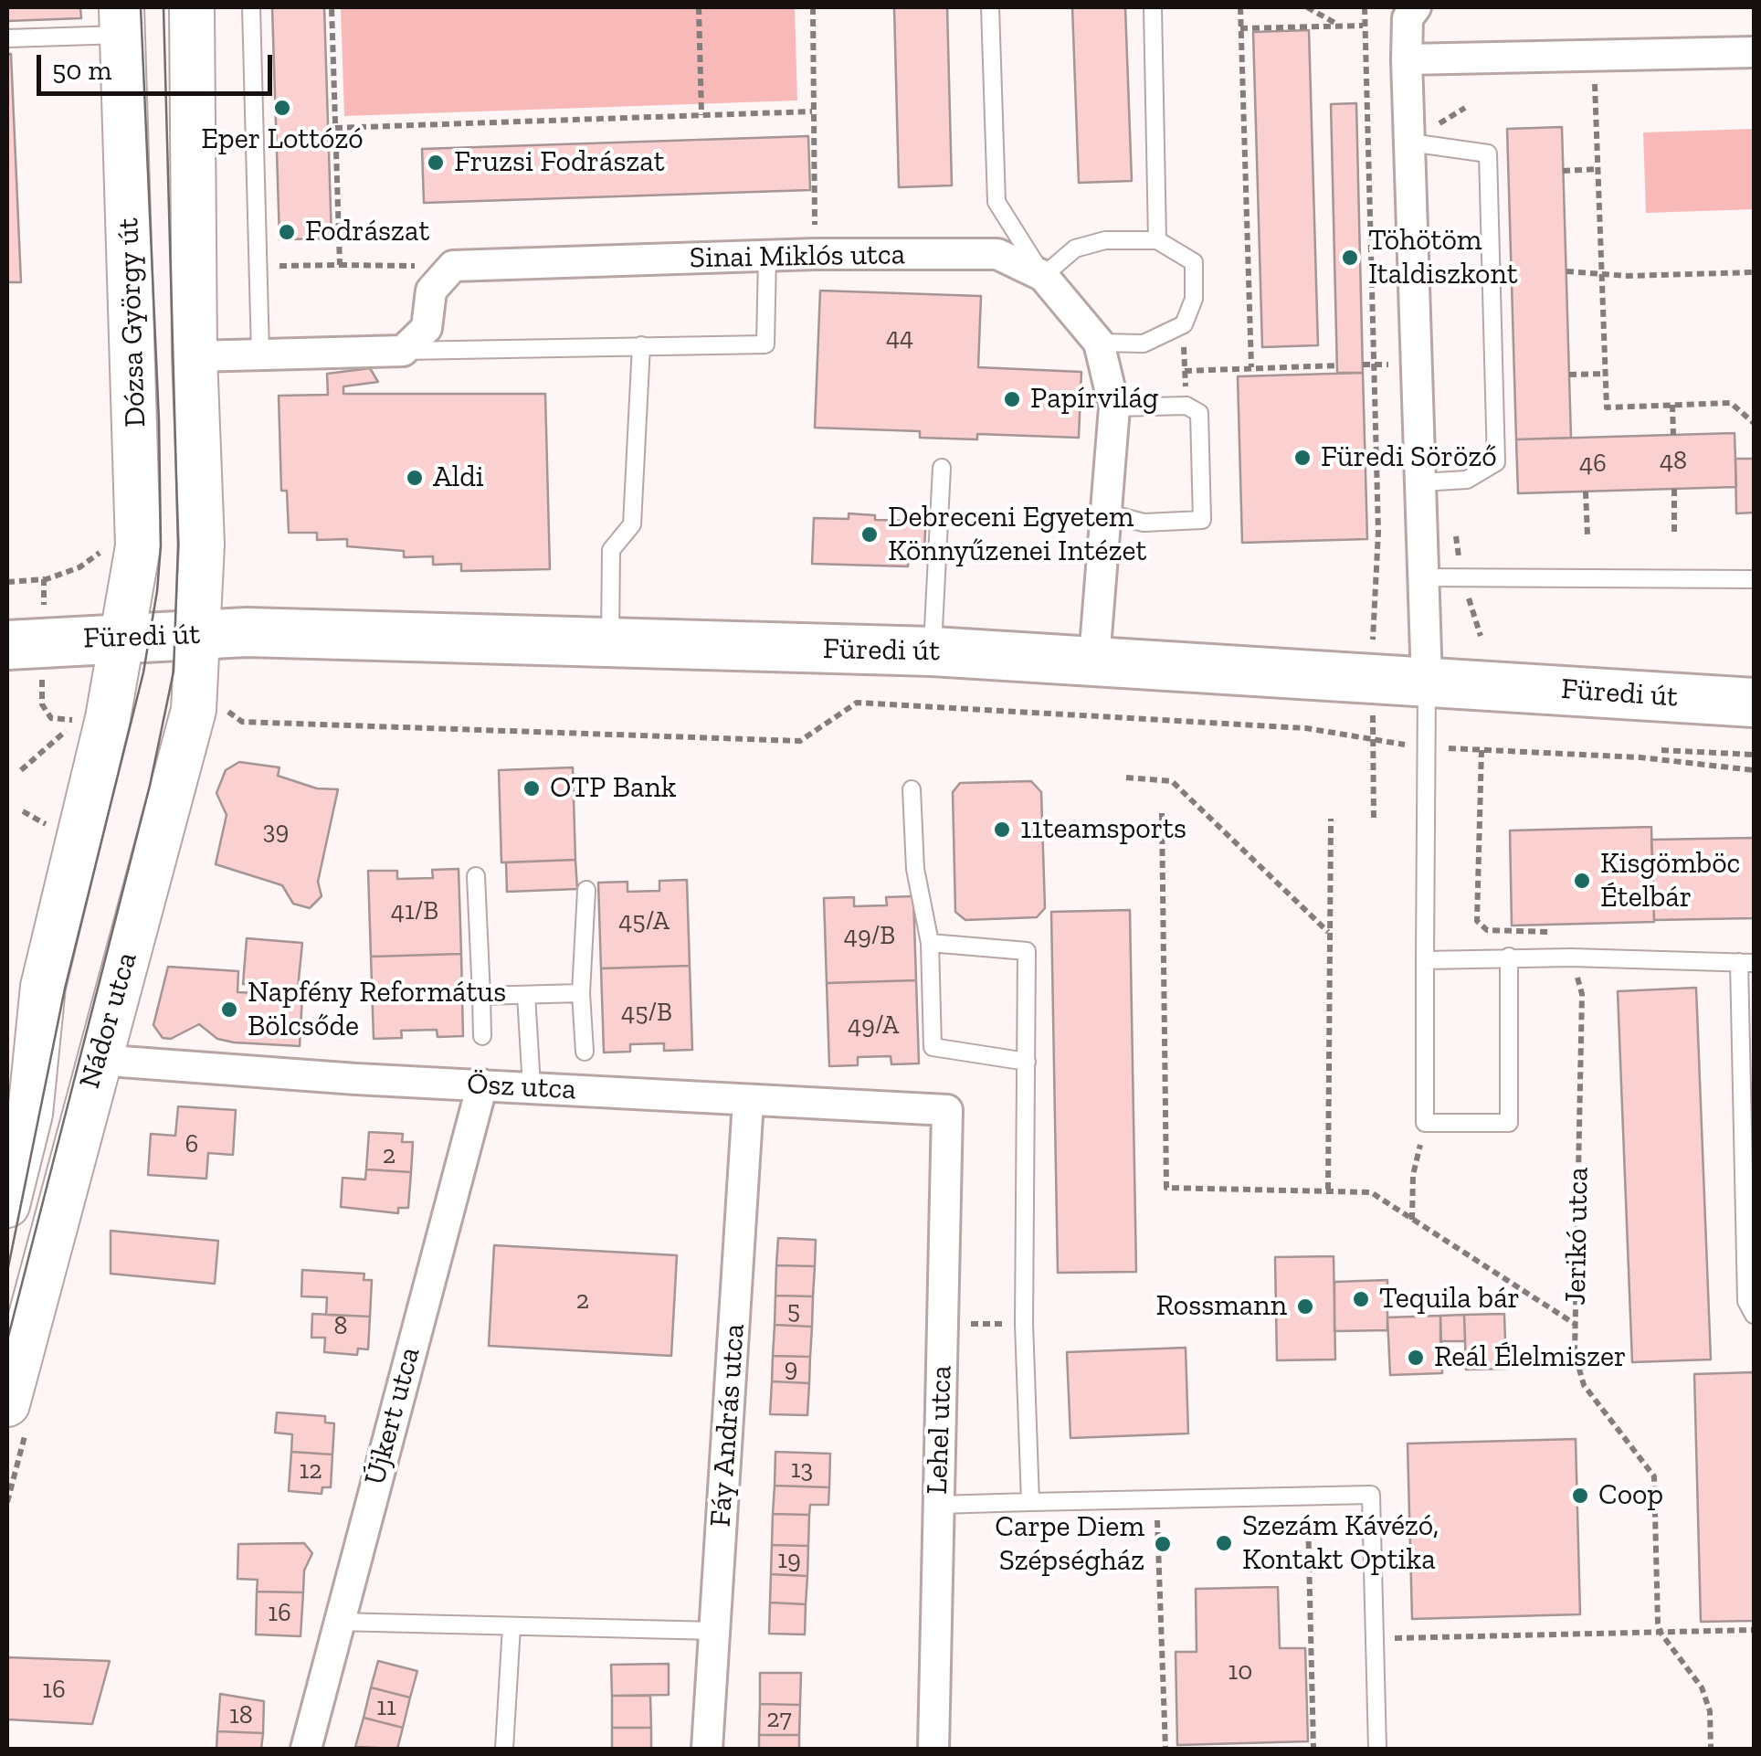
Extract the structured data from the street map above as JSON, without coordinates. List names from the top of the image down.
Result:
{
  "streets": {
    "main road": ["Füredi út"],
    "street": [
      "Sinai Miklós utca",
      "Dózsa György út",
      "Nádor utca",
      "Ösz utca",
      "Újkert utca",
      "Fáy András utca",
      "Lehel utca"
    ],
    "path": ["Jerikó utca"]
  },
  "crossings": [
    ["Sinai Miklós utca", "Füredi út"],
    ["Dózsa György út", "Füredi út"],
    ["Dózsa György út", "Nádor utca"],
    ["Füredi út", "Nádor utca"],
    ["Nádor utca", "Ösz utca"],
    ["Ösz utca", "Újkert utca"],
    ["Ösz utca", "Fáy András utca"],
    ["Ösz utca", "Lehel utca"]
  ],
  "places": [
    "Eper Lottózó",
    "Fruzsi Fodrászat",
    "Fodrászat",
    "Töhötöm Italdiszkont",
    "Papírvilág",
    "Füredi Söröző",
    "Aldi",
    "Debreceni Egyetem Könnyűzenei Intézet",
    "OTP Bank",
    "11teamsports",
    "Kisgömböc Ételbár",
    "Napfény Református Bölcsőde",
    "Tequila bár",
    "Rossmann",
    "Reál Élelmiszer",
    "Coop",
    "Szezám Kávézó, Kontakt Optika",
    "Carpe Diem Szépségház"
  ],
  "house_numbers": [
    "44",
    "48",
    "46",
    "39",
    "41/B",
    "45/A",
    "49/B",
    "45/B",
    "49/A",
    "6",
    "2",
    "2",
    "5",
    "8",
    "9",
    "13",
    "12",
    "19",
    "16",
    "10",
    "16",
    "11",
    "18",
    "27"
  ],
  "scale_bar": "50 m"
}
